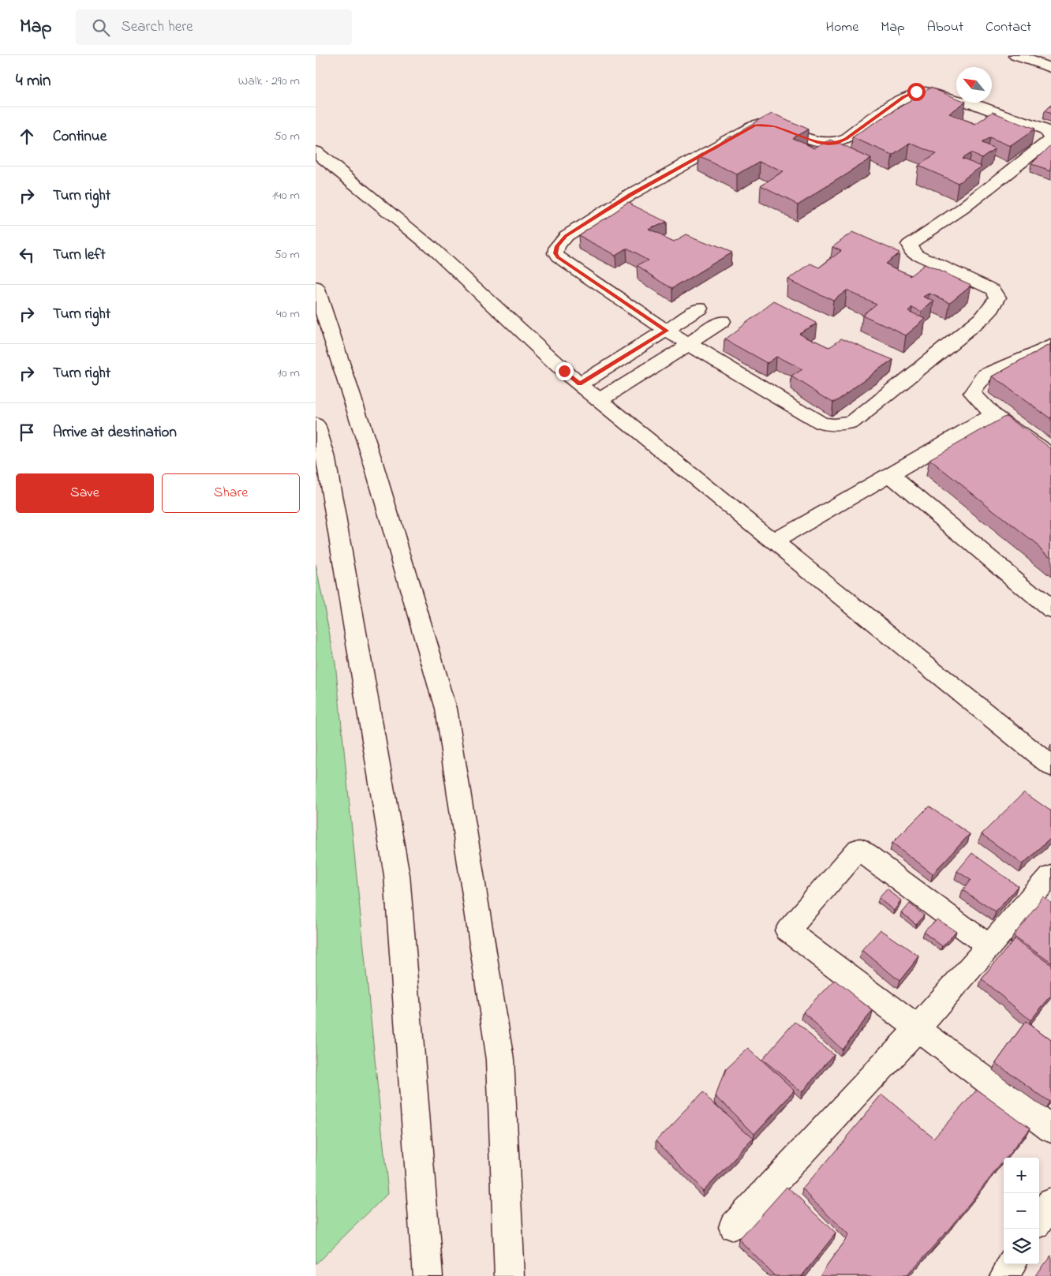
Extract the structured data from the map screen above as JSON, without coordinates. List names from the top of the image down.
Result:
{
  "north": "top left",
  "page": {
    "header": "Map",
    "search": "Search here",
    "nav": [
      "Home",
      "Map",
      "About",
      "Contact"
    ],
    "heading": ["4 min", "Walk · 290 m"],
    "list": [
      ["Continue", "50 m"],
      ["Turn right", "140 m"],
      ["Turn left", "50 m"],
      ["Turn right", "40 m"],
      ["Turn right", "10 m"],
      "Arrive at destination"
    ],
    "buttons": ["Save", "Share"],
    "map_buttons": ["+", "−"]
  }
}
